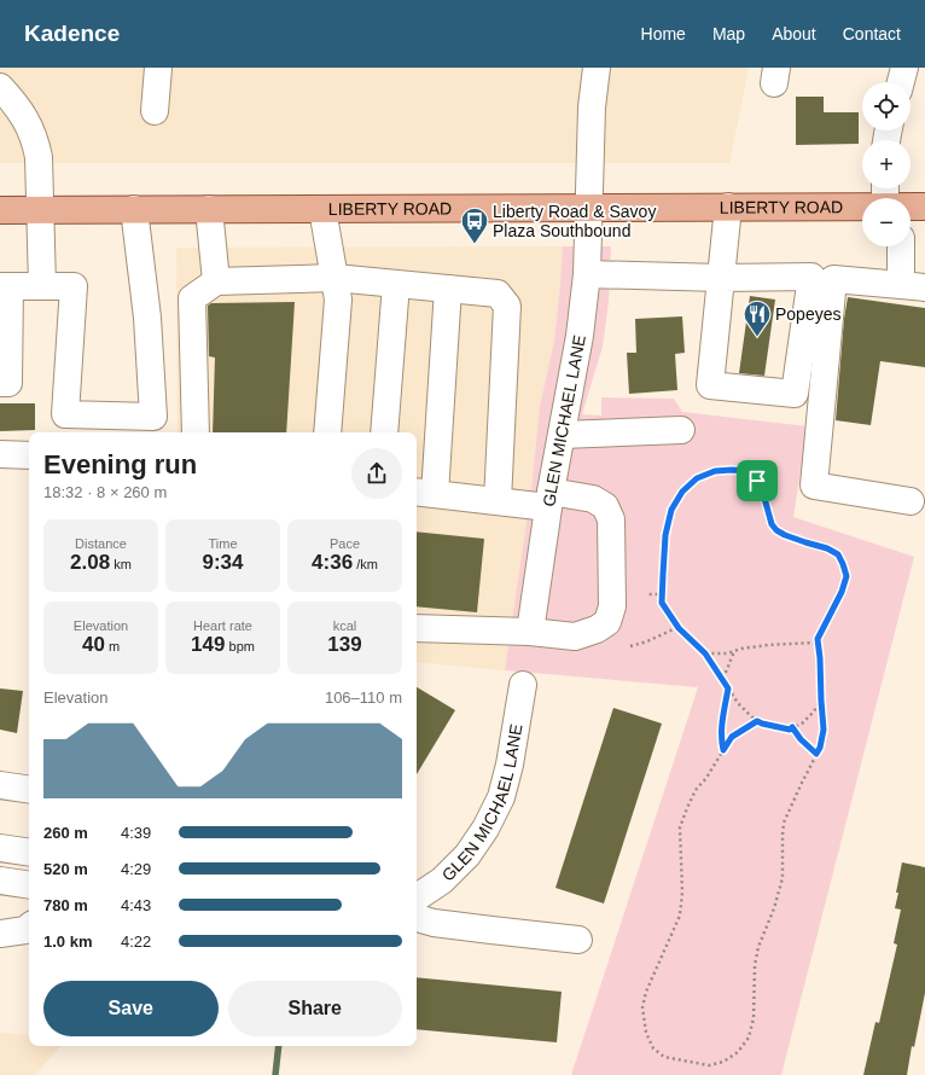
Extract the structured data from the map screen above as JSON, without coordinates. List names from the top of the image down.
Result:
{
  "streets": {
    "main road": ["LIBERTY ROAD"],
    "street": ["GLEN MICHAEL LANE"]
  },
  "crossings": [
    ["LIBERTY ROAD", "GLEN MICHAEL LANE"]
  ],
  "places": {
    "bus stop": ["Liberty Road & Savoy Plaza Southbound"],
    "restaurant": ["Popeyes"]
  },
  "page": {
    "header": "Kadence",
    "nav": [
      "Home",
      "Map",
      "About",
      "Contact"
    ],
    "map_buttons": ["+", "−"],
    "heading": ["Evening run", "18:32 · 8 × 260 m"],
    "stats": [
      ["Distance", "2.08 km"],
      ["Time", "9:34"],
      ["Pace", "4:36 /km"],
      ["Elevation", "40 m"],
      ["Heart rate", "149 bpm"],
      ["kcal", "139"]
    ],
    "chart": ["Elevation", "106–110 m"],
    "list": [
      {
        "name": "260 m",
        "note": "4:39"
      },
      {
        "name": "520 m",
        "note": "4:29"
      },
      {
        "name": "780 m",
        "note": "4:43"
      },
      {
        "name": "1.0 km",
        "note": "4:22"
      }
    ],
    "buttons": ["Save", "Share"]
  }
}
